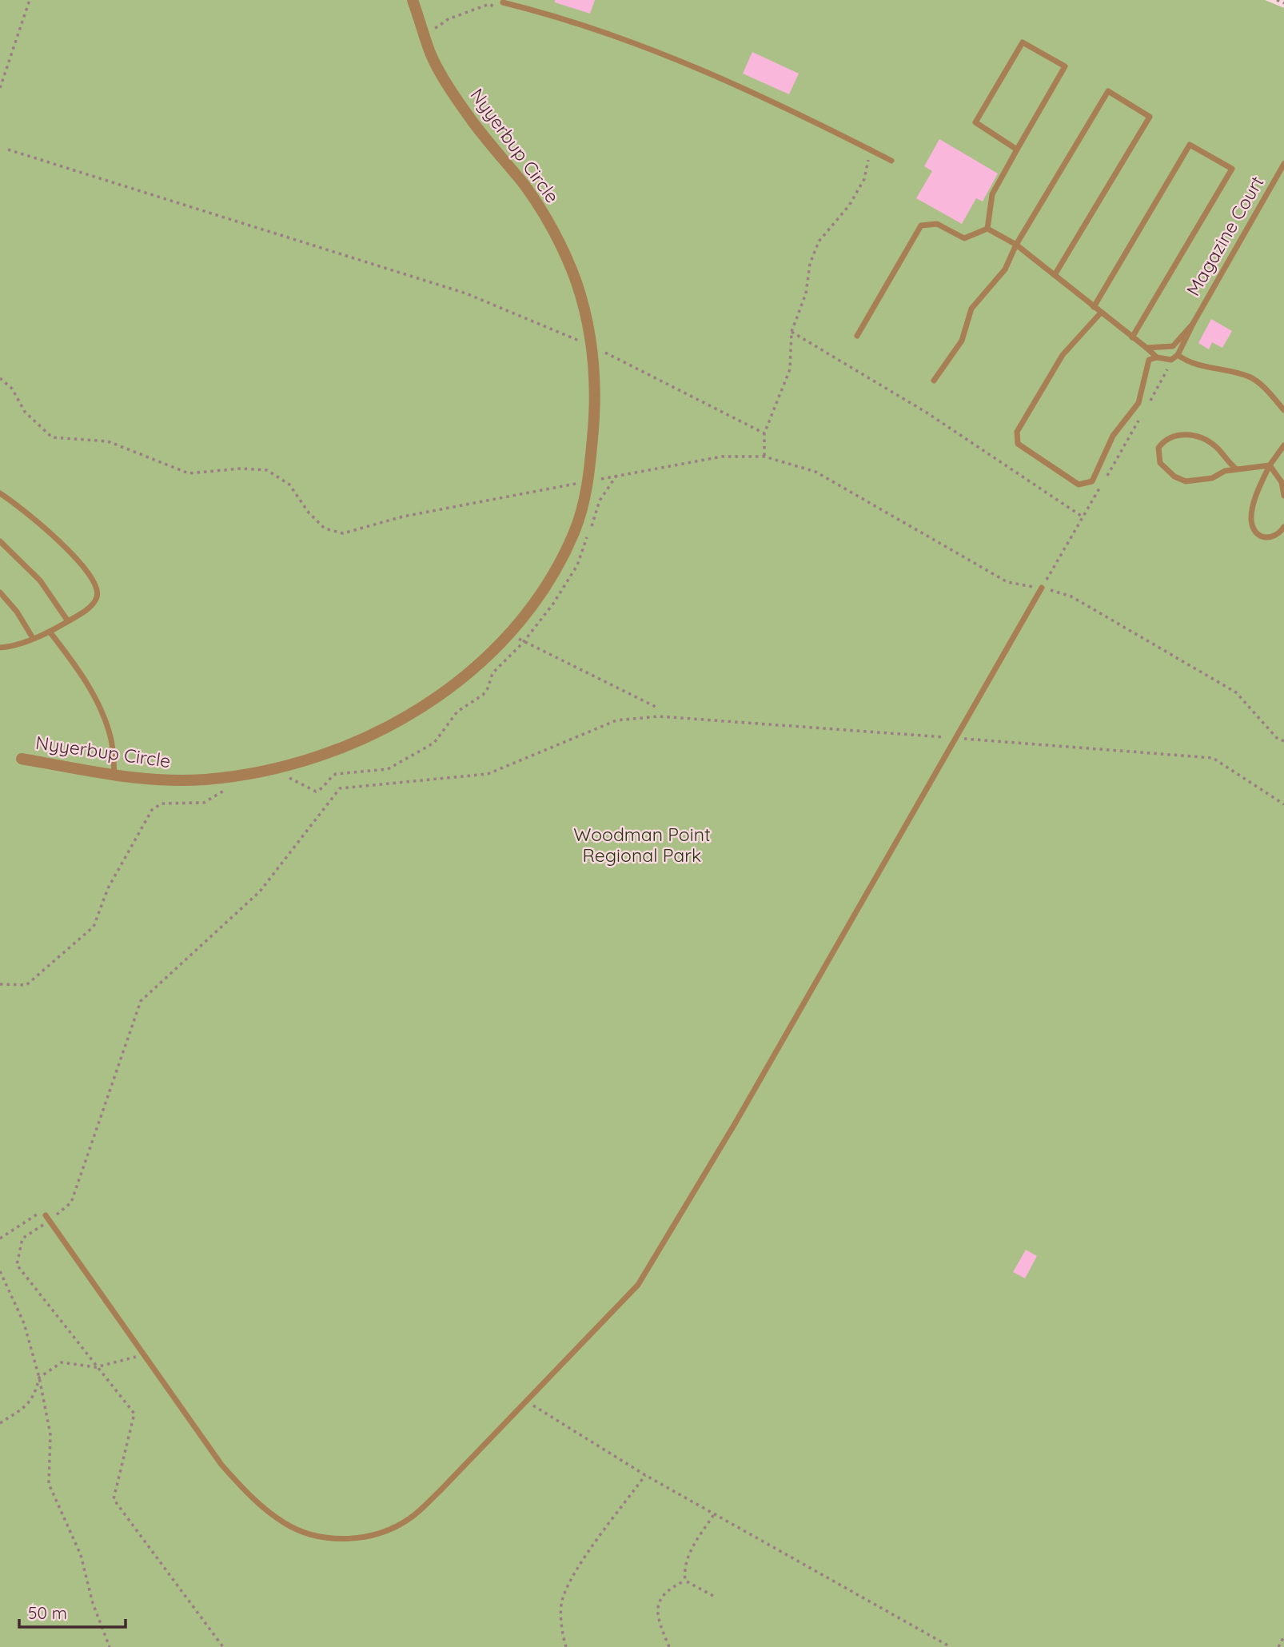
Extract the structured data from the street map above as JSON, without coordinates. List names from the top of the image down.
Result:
{
  "streets": {
    "street": ["Nyyerbup Circle"],
    "lane": ["Magazine Court"]
  },
  "parks": ["Woodman Point Regional Park"],
  "scale_bar": "50 m"
}
